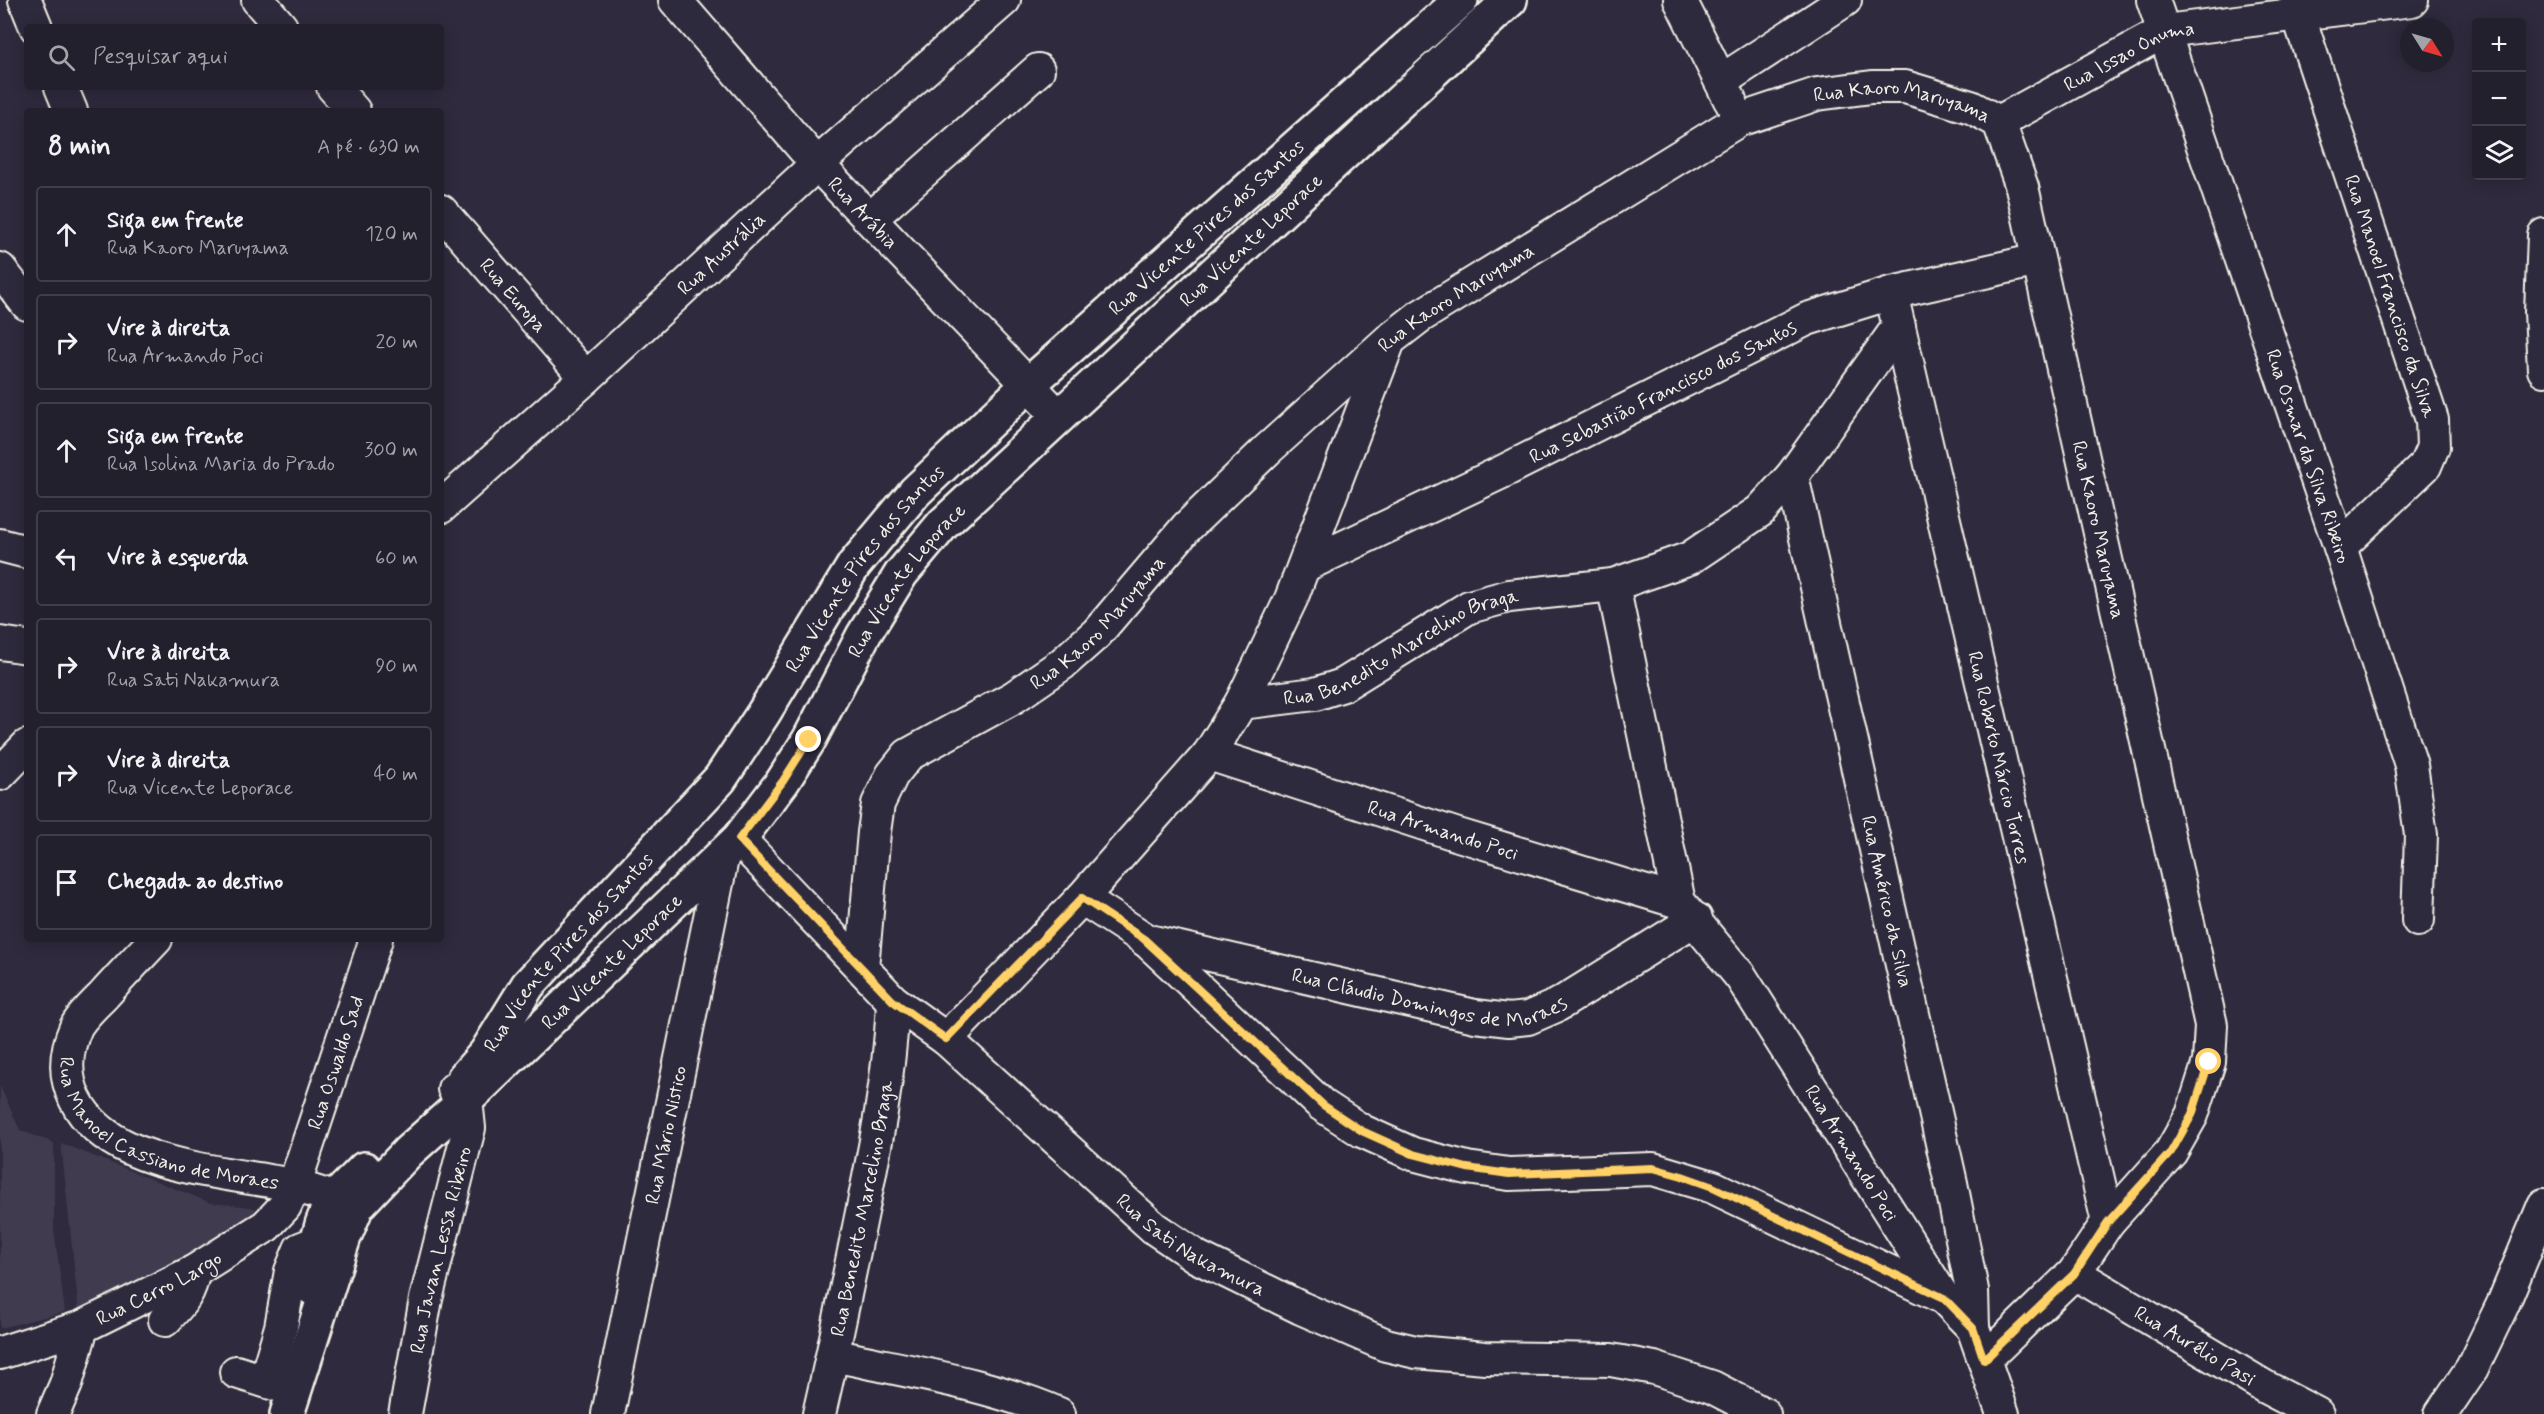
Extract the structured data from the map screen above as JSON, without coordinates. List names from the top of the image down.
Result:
{
  "streets": {
    "main road": ["Rua Vicente Pires dos Santos", "Rua Vicente Leporace"],
    "street": [
      "Rua Issao Onuma",
      "Rua Kaoro Maruyama",
      "Rua Arábia",
      "Rua Austrália",
      "Rua Europa",
      "Rua Manoel Francisco da Silva",
      "Rua Sebastião Francisco dos Santos",
      "Rua Osmar da Silva Ribeiro",
      "Rua Benedito Marcelino Braga",
      "Rua Roberto Márcio Torres",
      "Rua Armando Poci",
      "Rua Américo da Silva",
      "Rua Cláudio Domingos de Moraes",
      "Rua Oswaldo Sad",
      "Rua Manoel Cassiano de Moraes",
      "Rua Mário Nistico",
      "Rua Sati Nakamura",
      "Rua Javan Lessa Ribeiro",
      "Rua Cerro Largo",
      "Rua Aurélio Pasi"
    ]
  },
  "crossings": [
    ["Rua Issao Onuma", "Rua Kaoro Maruyama"],
    ["Rua Issao Onuma", "Rua Manoel Francisco da Silva"],
    ["Rua Issao Onuma", "Rua Osmar da Silva Ribeiro"],
    ["Rua Kaoro Maruyama", "Rua Sebastião Francisco dos Santos"],
    ["Rua Kaoro Maruyama", "Rua Roberto Márcio Torres"],
    ["Rua Kaoro Maruyama", "Rua Armando Poci"],
    ["Rua Kaoro Maruyama", "Rua Sati Nakamura"],
    ["Rua Kaoro Maruyama", "Rua Aurélio Pasi"],
    ["Rua Arábia", "Rua Vicente Pires dos Santos"],
    ["Rua Arábia", "Rua Vicente Leporace"],
    ["Rua Arábia", "Rua Austrália"],
    ["Rua Vicente Pires dos Santos", "Rua Vicente Leporace"],
    ["Rua Vicente Pires dos Santos", "Rua Javan Lessa Ribeiro"],
    ["Rua Vicente Leporace", "Rua Manoel Cassiano de Moraes"],
    ["Rua Vicente Leporace", "Rua Mário Nistico"],
    ["Rua Vicente Leporace", "Rua Sati Nakamura"],
    ["Rua Vicente Leporace", "Rua Javan Lessa Ribeiro"],
    ["Rua Austrália", "Rua Europa"],
    ["Rua Manoel Francisco da Silva", "Rua Osmar da Silva Ribeiro"],
    ["Rua Sebastião Francisco dos Santos", "Rua Roberto Márcio Torres"],
    ["Rua Benedito Marcelino Braga", "Rua Roberto Márcio Torres"],
    ["Rua Benedito Marcelino Braga", "Rua Armando Poci"],
    ["Rua Benedito Marcelino Braga", "Rua Américo da Silva"],
    ["Rua Benedito Marcelino Braga", "Rua Sati Nakamura"],
    ["Rua Armando Poci", "Rua Américo da Silva"],
    ["Rua Armando Poci", "Rua Cláudio Domingos de Moraes"],
    ["Rua Oswaldo Sad", "Rua Manoel Cassiano de Moraes"],
    ["Rua Oswaldo Sad", "Rua Cerro Largo"],
    ["Rua Manoel Cassiano de Moraes", "Rua Cerro Largo"],
    ["Rua Mário Nistico", "Rua Sati Nakamura"]
  ],
  "north": "bottom right",
  "page": {
    "map_buttons": ["+", "−"],
    "search": "Pesquisar aqui",
    "heading": ["8 min", "A pé · 630 m"],
    "list": [
      ["Siga em frente", "Rua Kaoro Maruyama", "120 m"],
      ["Vire à direita", "Rua Armando Poci", "20 m"],
      ["Siga em frente", "Rua Isolina Maria do Prado", "300 m"],
      ["Vire à esquerda", "60 m"],
      ["Vire à direita", "Rua Sati Nakamura", "90 m"],
      ["Vire à direita", "Rua Vicente Leporace", "40 m"],
      "Chegada ao destino"
    ]
  }
}
